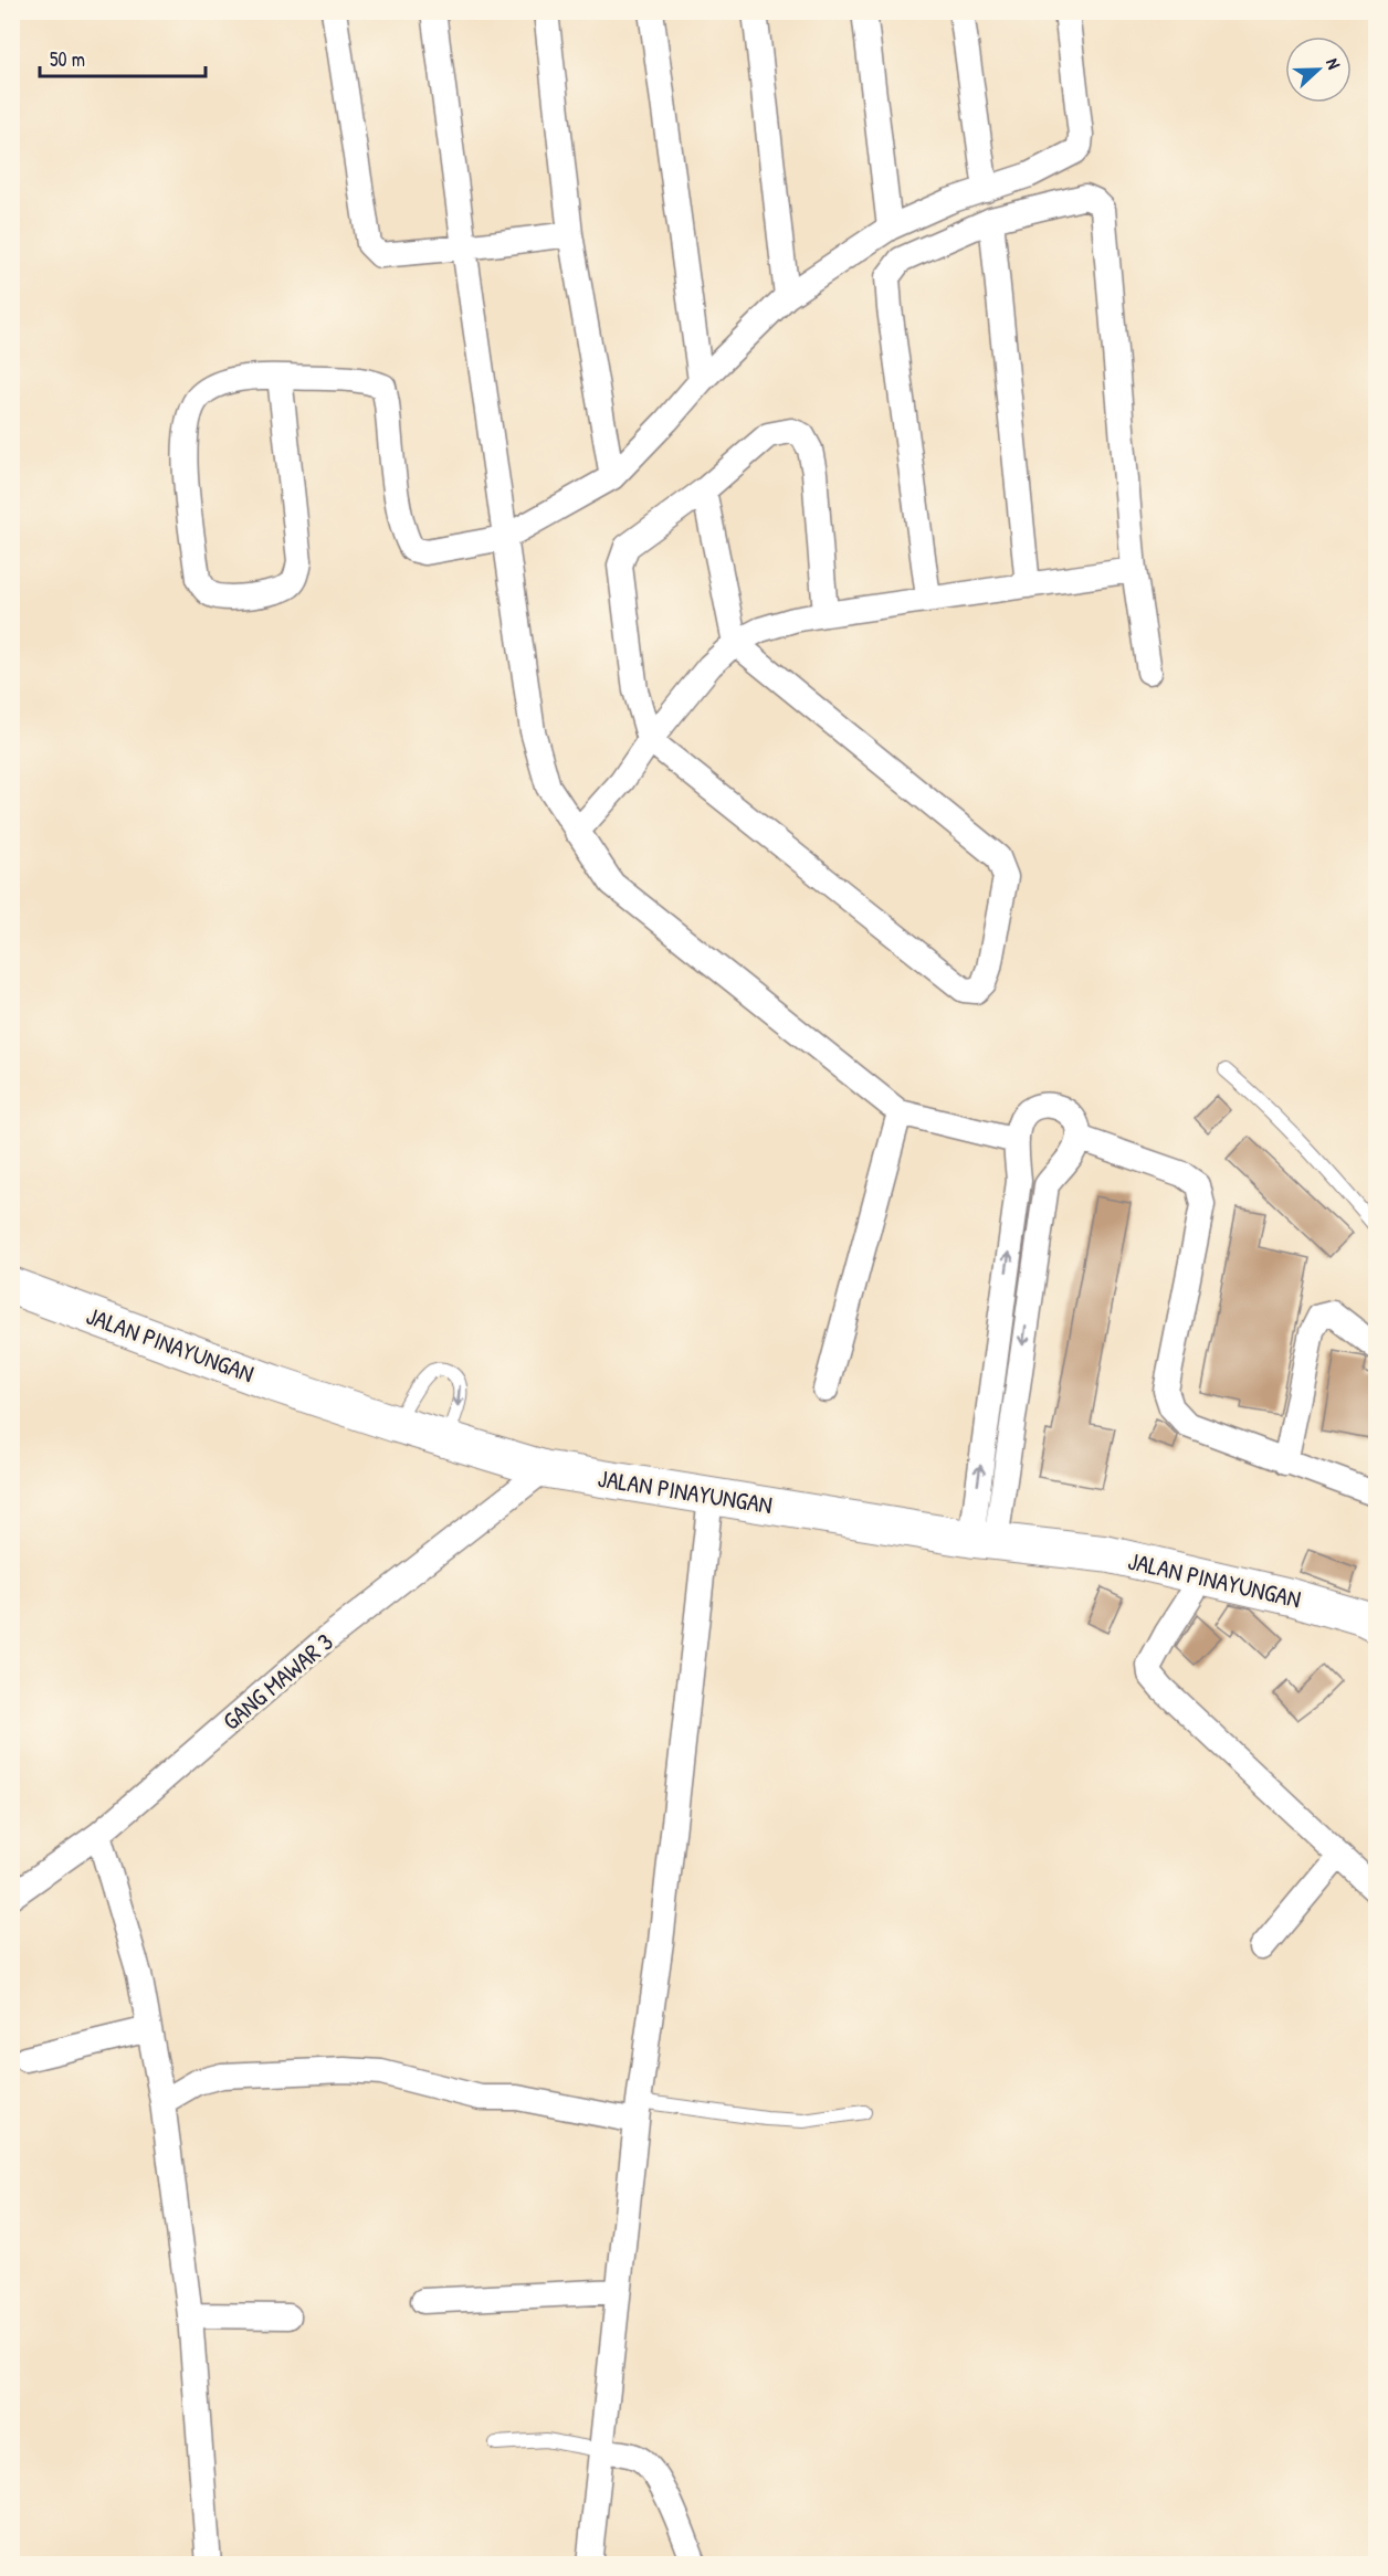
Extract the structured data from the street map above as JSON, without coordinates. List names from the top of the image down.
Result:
{
  "streets": {
    "main road": ["JALAN PINAYUNGAN"],
    "street": ["GANG MAWAR 3"]
  },
  "crossings": [
    ["JALAN PINAYUNGAN", "GANG MAWAR 3"]
  ],
  "scale_bar": "50 m",
  "north": "right"
}
